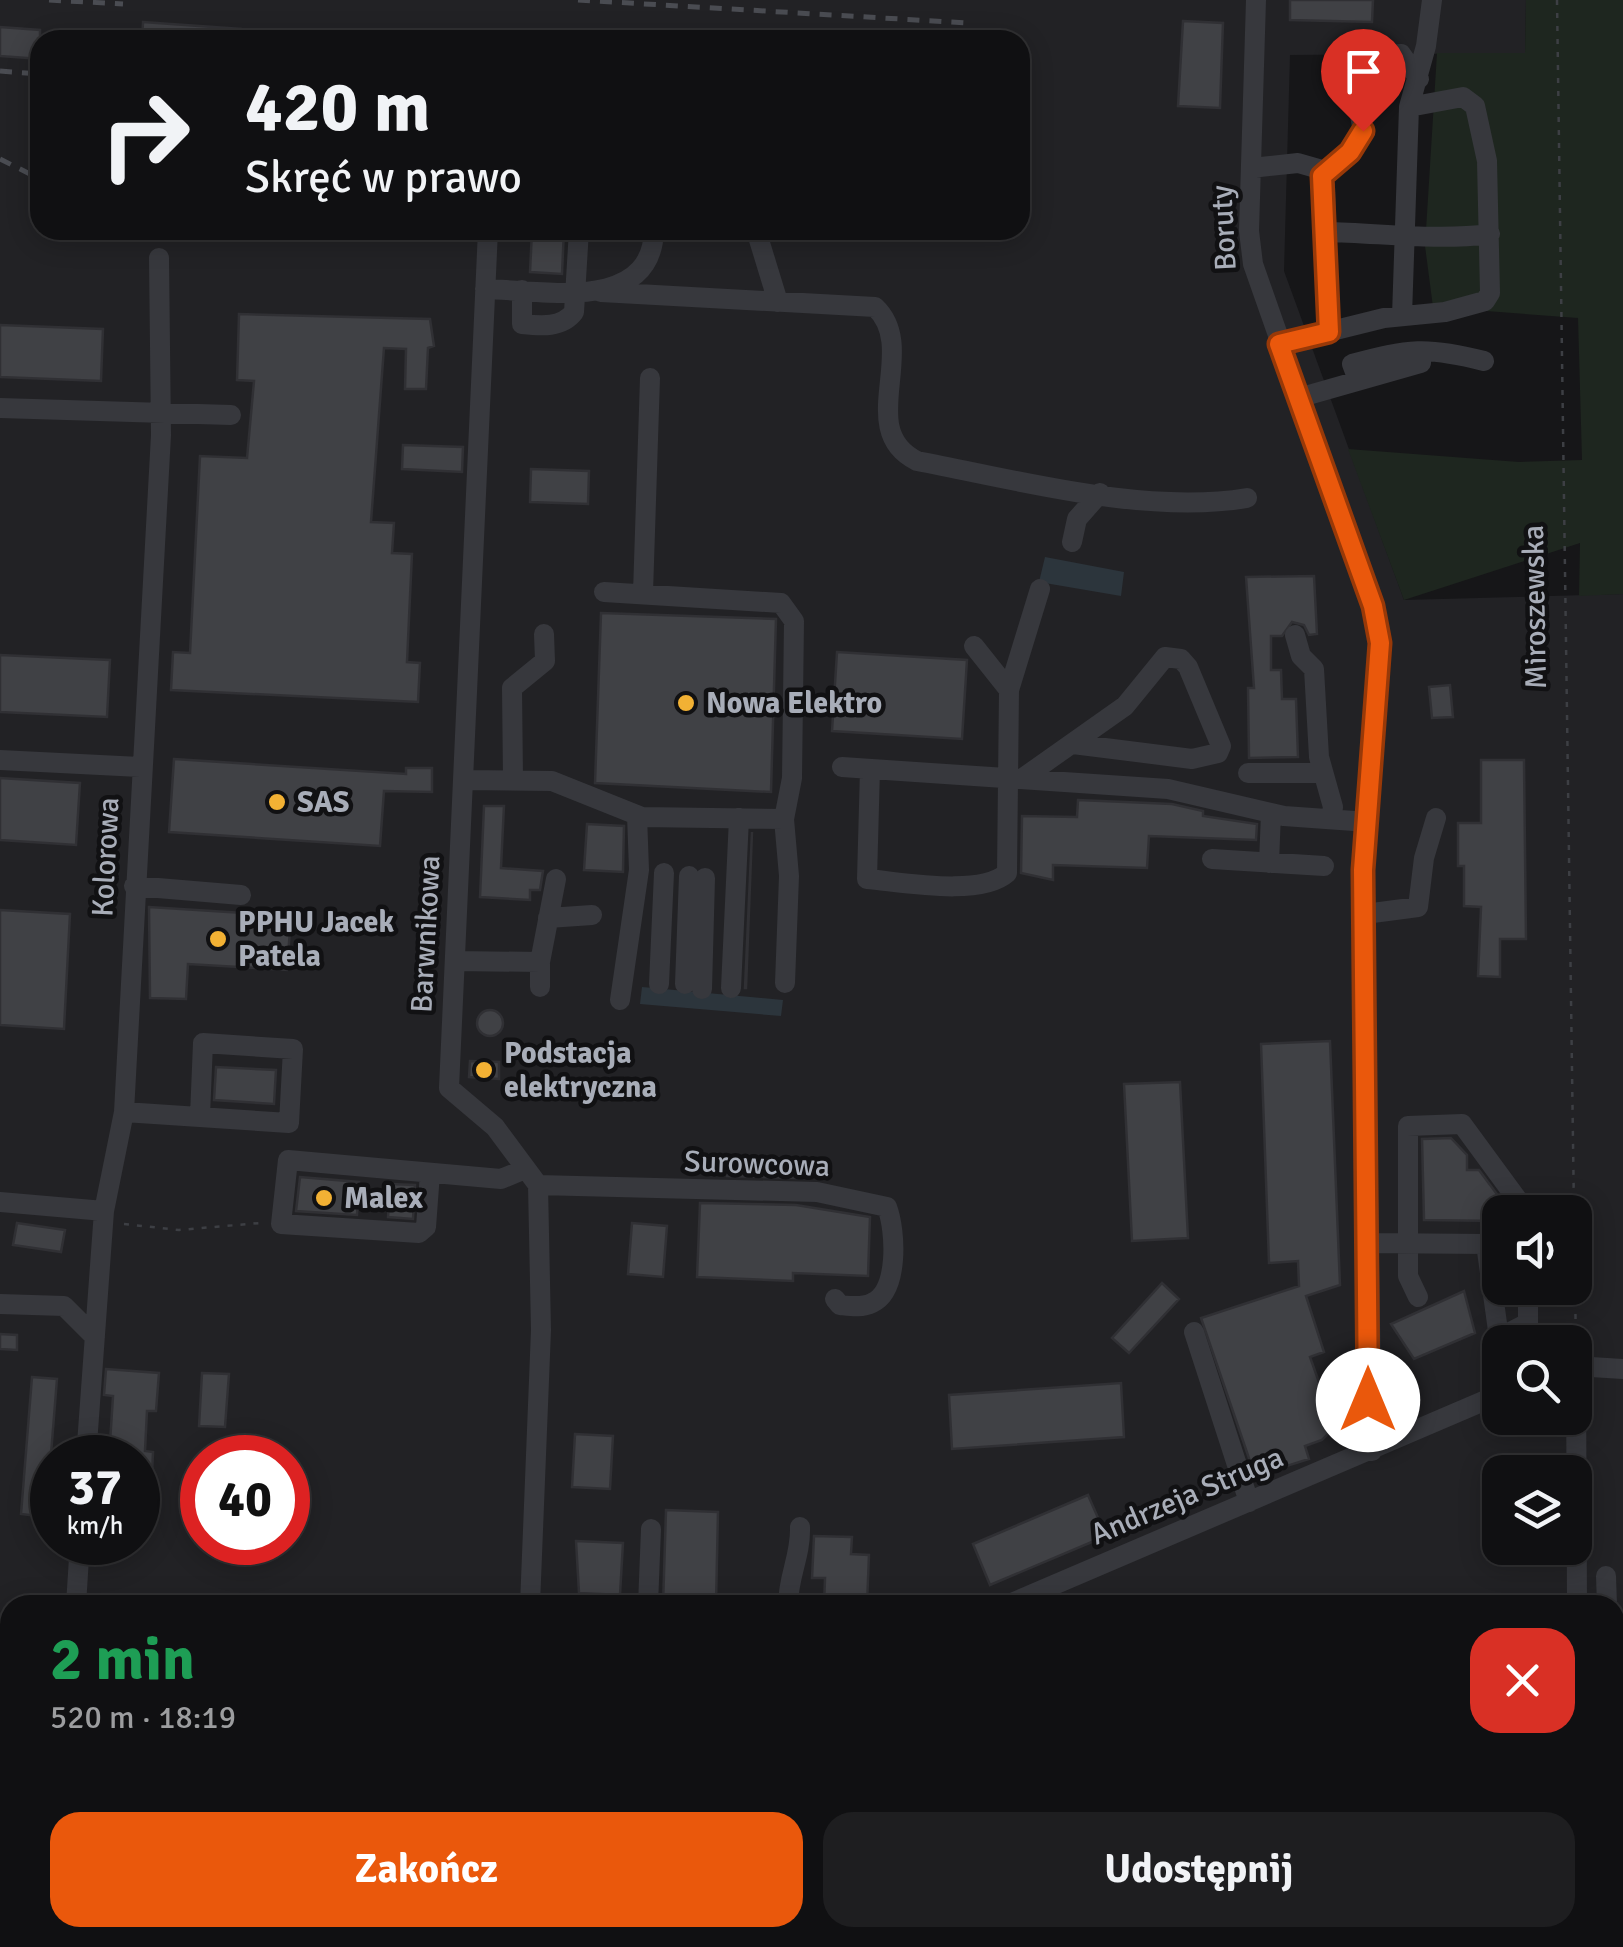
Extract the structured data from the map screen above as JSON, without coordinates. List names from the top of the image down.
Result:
{
  "streets": {
    "street": [
      "Boruty",
      "Kolorowa",
      "Barwnikowa",
      "Surowcowa",
      "Andrzeja Struga"
    ],
    "path": ["Miroszewska"]
  },
  "crossings": [
    ["Boruty", "Andrzeja Struga"],
    ["Barwnikowa", "Surowcowa"]
  ],
  "places": [
    "Nowa Elektro",
    "SAS",
    "PPHU Jacek Patela",
    "Podstacja elektryczna",
    "Malex"
  ],
  "page": {
    "turn": ["420 m", "Skręć w prawo"],
    "speed": "37 km/h",
    "limit": "40",
    "heading": ["2 min", "520 m · 18:19"],
    "buttons": ["Zakończ", "Udostępnij"]
  }
}
